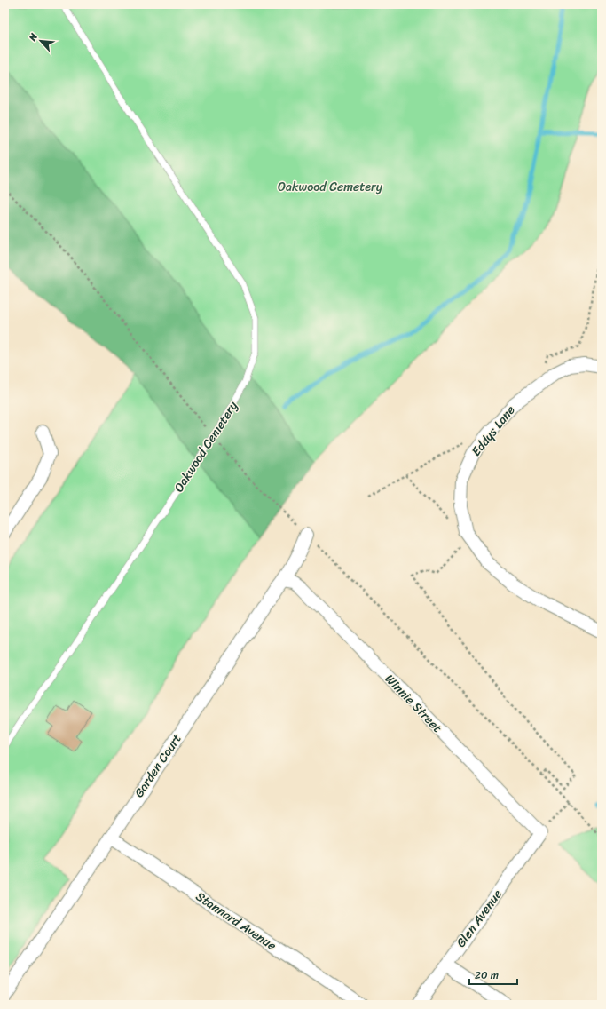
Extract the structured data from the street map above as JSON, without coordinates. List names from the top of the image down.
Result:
{
  "streets": {
    "street": [
      "Eddys Lane",
      "Winnie Street",
      "Garden Court",
      "Glen Avenue",
      "Stannard Avenue"
    ],
    "lane": ["Oakwood Cemetery"]
  },
  "crossings": [
    ["Winnie Street", "Garden Court"],
    ["Winnie Street", "Glen Avenue"],
    ["Garden Court", "Stannard Avenue"]
  ],
  "parks": ["Oakwood Cemetery"],
  "scale_bar": "20 m",
  "north": "top left"
}
